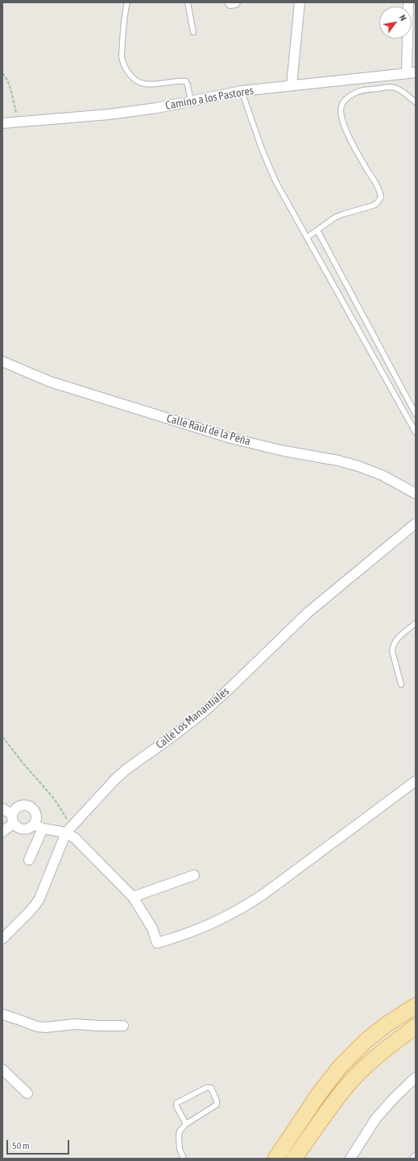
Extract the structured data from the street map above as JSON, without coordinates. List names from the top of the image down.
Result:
{
  "streets": {
    "street": ["Camino a los Pastores", "Calle Raúl de la Peña", "Calle Los Manantiales"]
  },
  "scale_bar": "50 m",
  "north": "top right"
}
